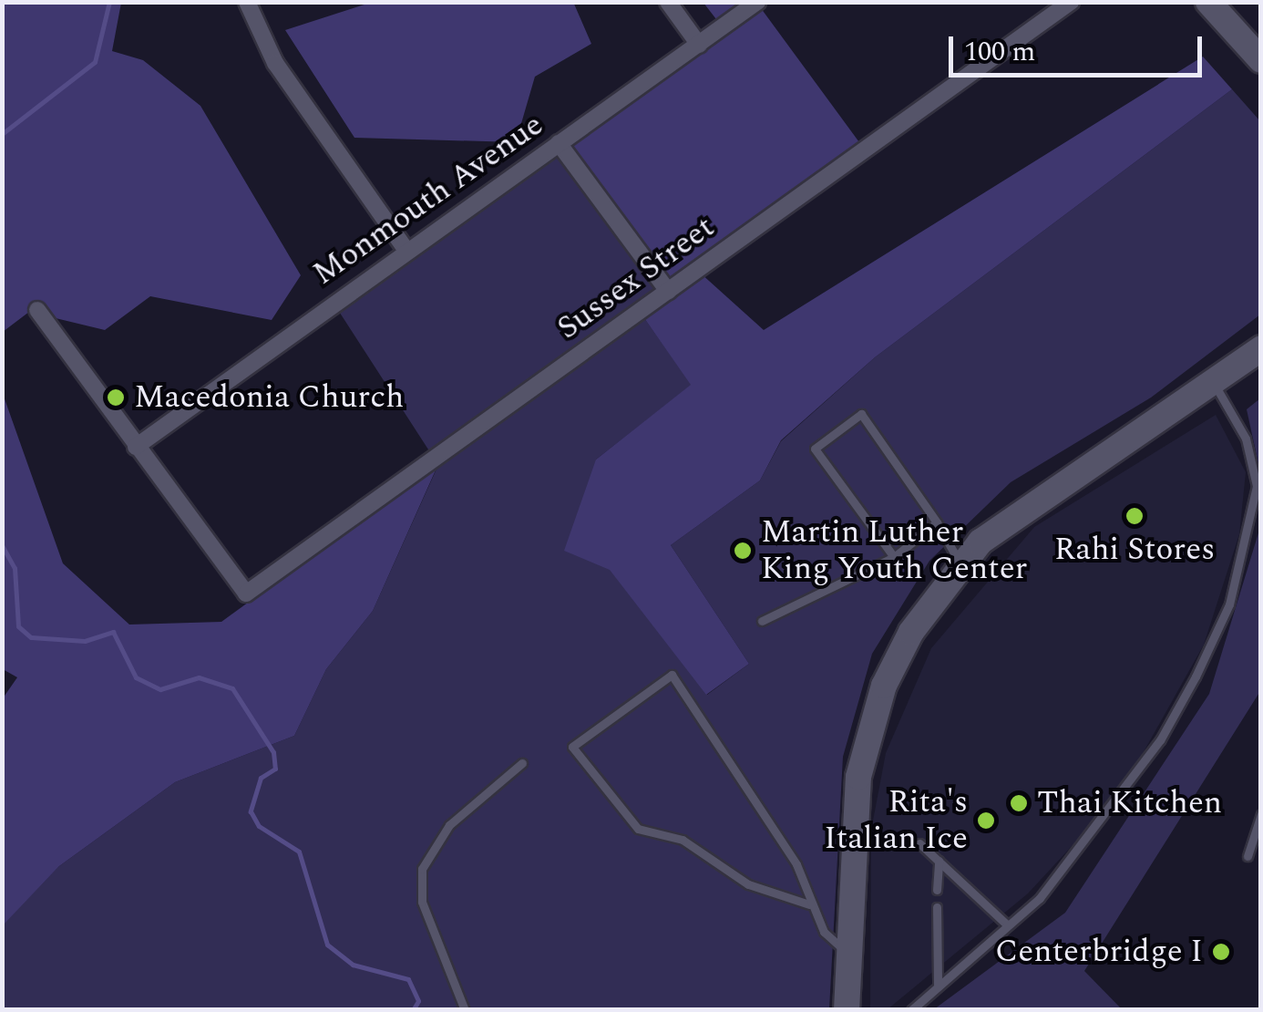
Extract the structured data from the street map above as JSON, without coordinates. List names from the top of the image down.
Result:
{
  "streets": {
    "street": ["Monmouth Avenue", "Sussex Street"]
  },
  "crossings": [
    ["Monmouth Avenue", "Sussex Street"]
  ],
  "places": [
    "Macedonia Church",
    "Rahi Stores",
    "Martin Luther King Youth Center",
    "Thai Kitchen",
    "Rita's Italian Ice",
    "Centerbridge I"
  ],
  "scale_bar": "100 m"
}
